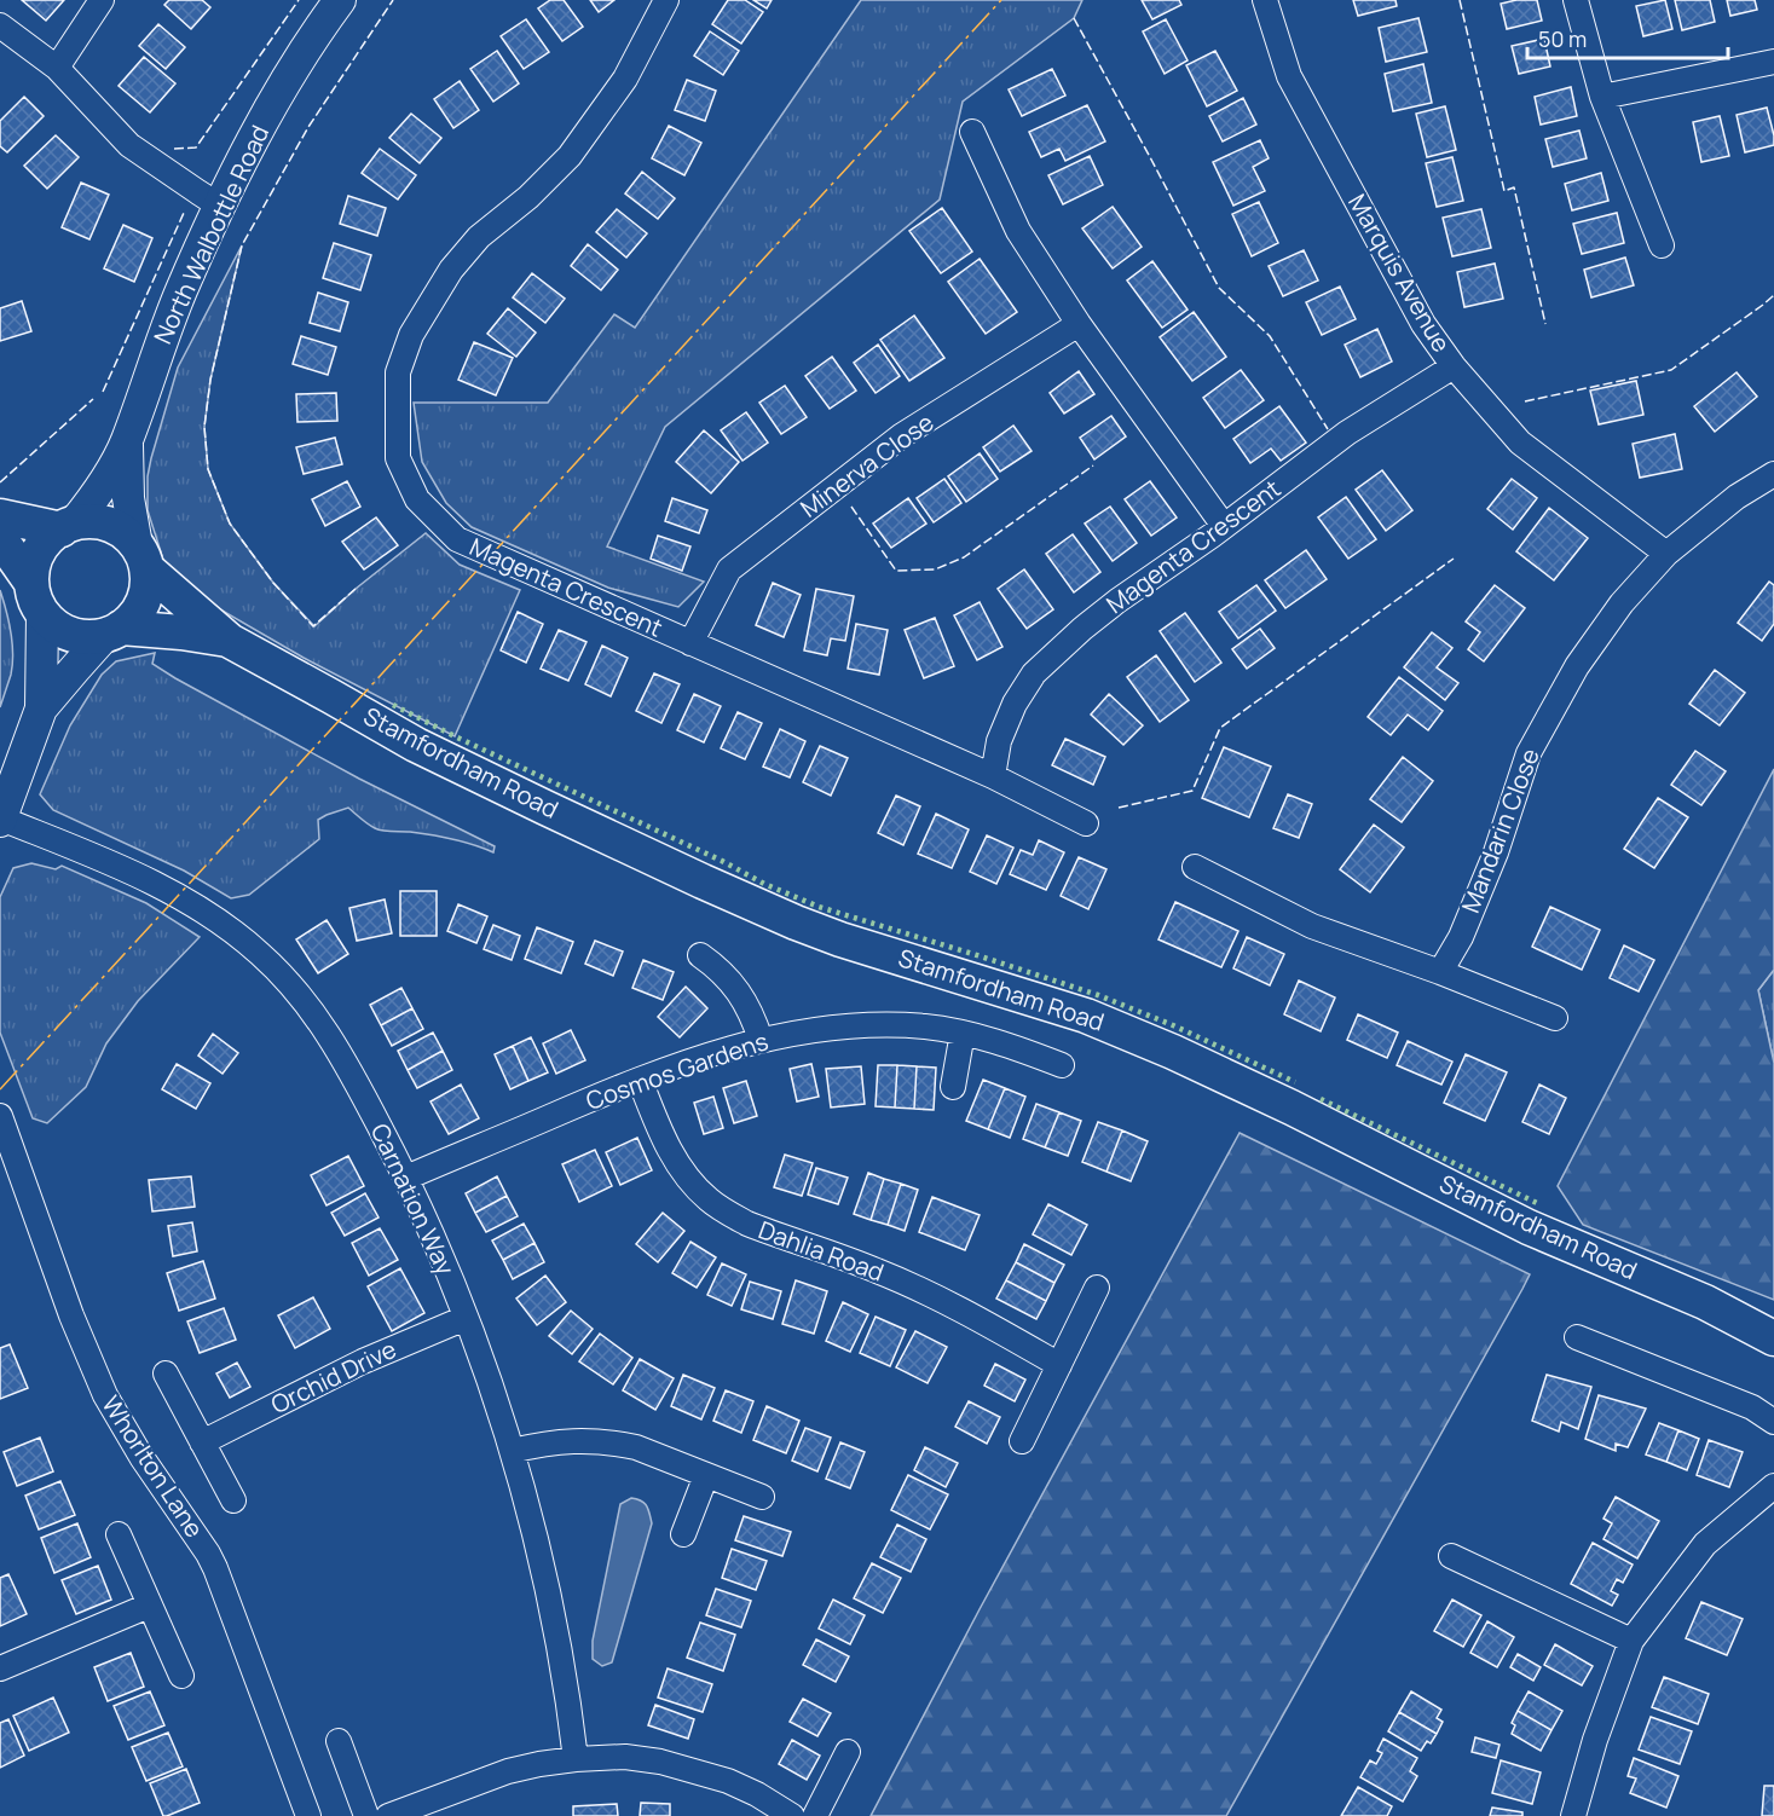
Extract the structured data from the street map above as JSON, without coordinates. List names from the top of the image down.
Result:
{
  "streets": {
    "main road": ["Stamfordham Road"],
    "street": [
      "North Walbottle Road",
      "Marquis Avenue",
      "Minerva Close",
      "Magenta Crescent",
      "Mandarin Close",
      "Cosmos Gardens",
      "Carnation Way",
      "Dahlia Road",
      "Orchid Drive",
      "Whorlton Lane"
    ]
  },
  "crossings": [
    ["North Walbottle Road", "Stamfordham Road"],
    ["Marquis Avenue", "Magenta Crescent"],
    ["Marquis Avenue", "Mandarin Close"],
    ["Minerva Close", "Magenta Crescent"],
    ["Cosmos Gardens", "Carnation Way"],
    ["Cosmos Gardens", "Dahlia Road"],
    ["Carnation Way", "Orchid Drive"]
  ],
  "scale_bar": "50 m"
}
